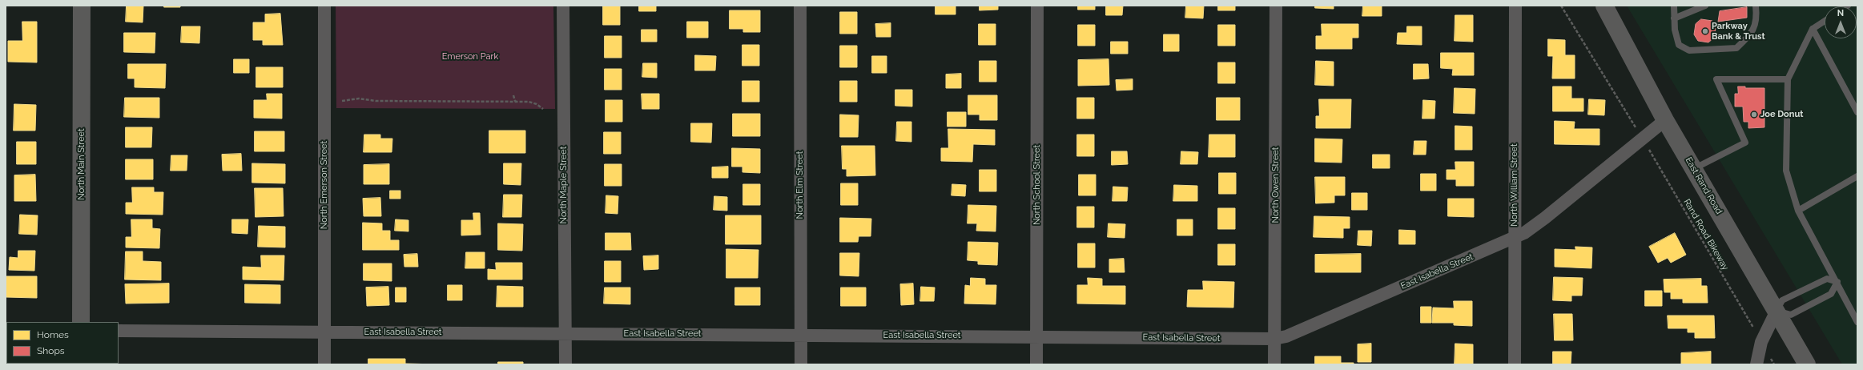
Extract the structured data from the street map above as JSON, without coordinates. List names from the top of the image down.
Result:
{
  "streets": {
    "main road": ["North Main Street", "East Rand Road"],
    "street": [
      "North Emerson Street",
      "North Maple Street",
      "North Elm Street",
      "North School Street",
      "North Owen Street",
      "North William Street",
      "East Isabella Street"
    ],
    "path": ["Rand Road Bikeway"]
  },
  "crossings": [
    ["North Emerson Street", "East Isabella Street"],
    ["North Maple Street", "East Isabella Street"],
    ["North Elm Street", "East Isabella Street"],
    ["North School Street", "East Isabella Street"],
    ["North Owen Street", "East Isabella Street"],
    ["North William Street", "East Isabella Street"],
    ["East Rand Road", "East Isabella Street"]
  ],
  "parks": ["Emerson Park"],
  "places": ["Parkway Bank & Trust", "Joe Donut"],
  "legend": ["Homes", "Shops"],
  "north": "top"
}
